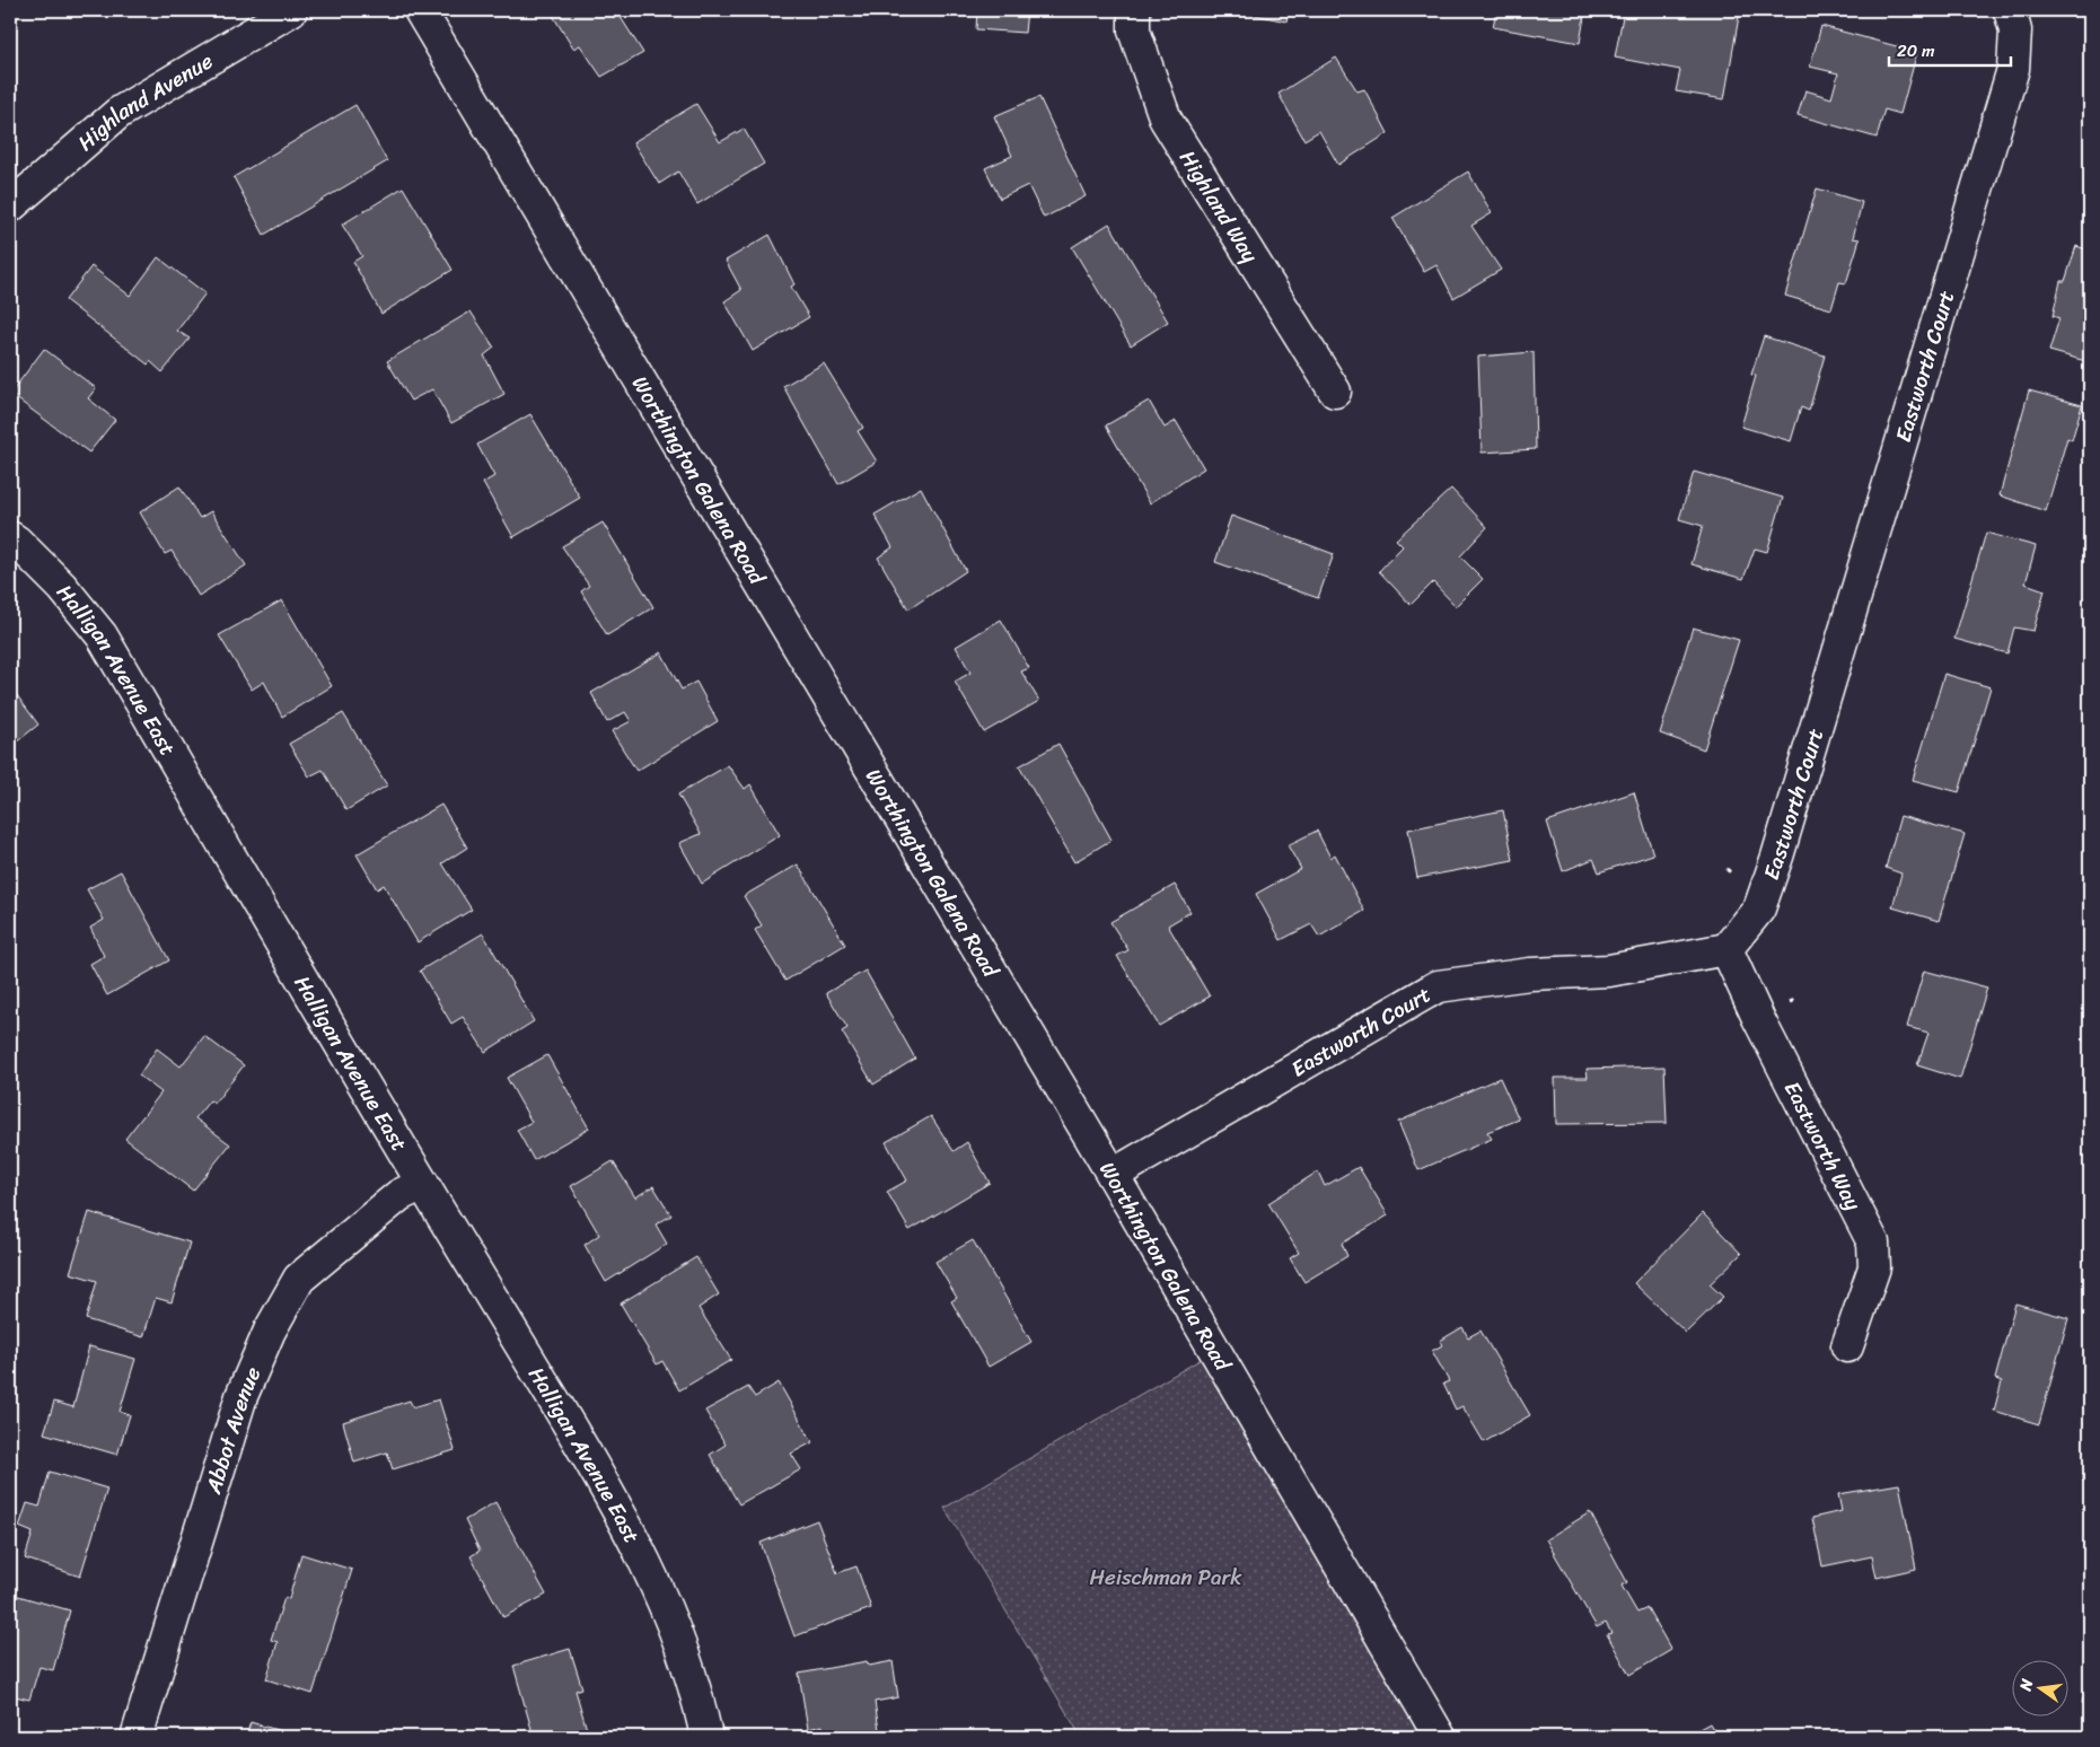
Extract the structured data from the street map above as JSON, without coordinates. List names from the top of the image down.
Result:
{
  "streets": {
    "street": [
      "Highland Avenue",
      "Highland Way",
      "Eastworth Court",
      "Worthington Galena Road",
      "Halligan Avenue East",
      "Eastworth Way",
      "Abbot Avenue"
    ]
  },
  "crossings": [
    ["Eastworth Court", "Worthington Galena Road"],
    ["Eastworth Court", "Eastworth Way"],
    ["Halligan Avenue East", "Abbot Avenue"]
  ],
  "parks": ["Heischman Park"],
  "scale_bar": "20 m",
  "north": "left"
}
